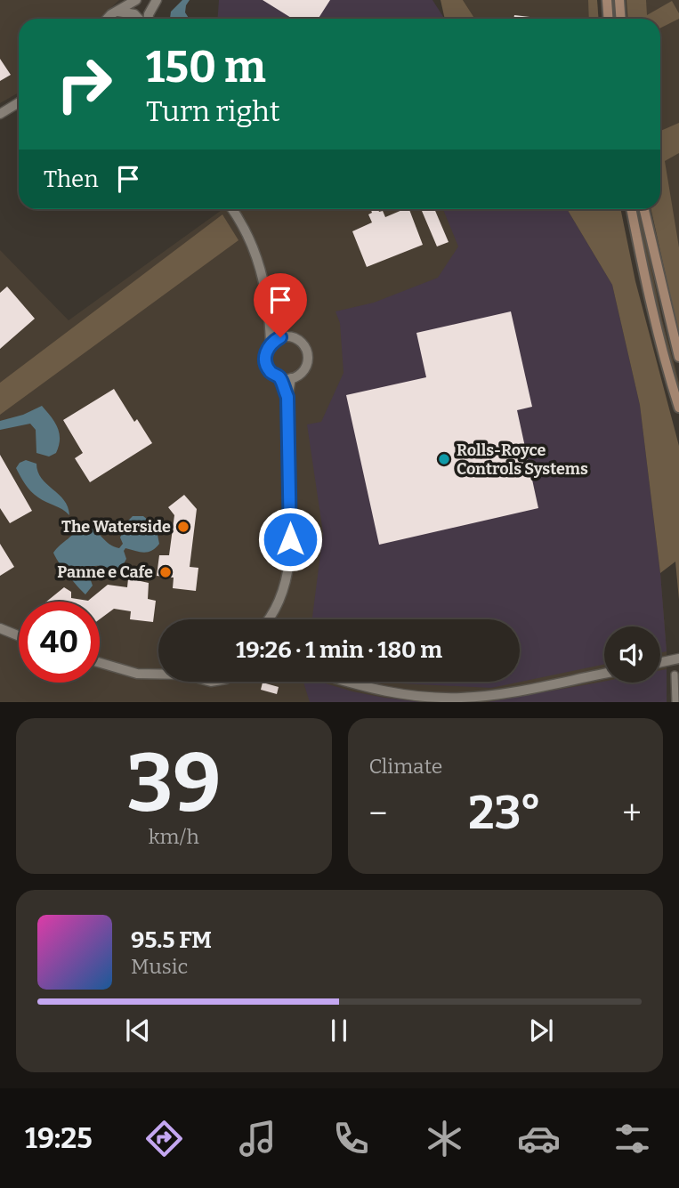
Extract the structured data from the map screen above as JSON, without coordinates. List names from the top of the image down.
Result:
{
  "places": ["Rolls-Royce Controls Systems", "The Waterside", "Panne e Cafe"],
  "page": {
    "turn": ["150 m", "Turn right"],
    "then": "Then",
    "limit": "40",
    "trip": "19:26 · 1 min · 180 m",
    "tile": [
      ["39", "km/h"],
      "Climate"
    ],
    "heat": ["−", "23°", "+"],
    "song": ["95.5 FM", "Music"],
    "tabs": "19:25"
  }
}
